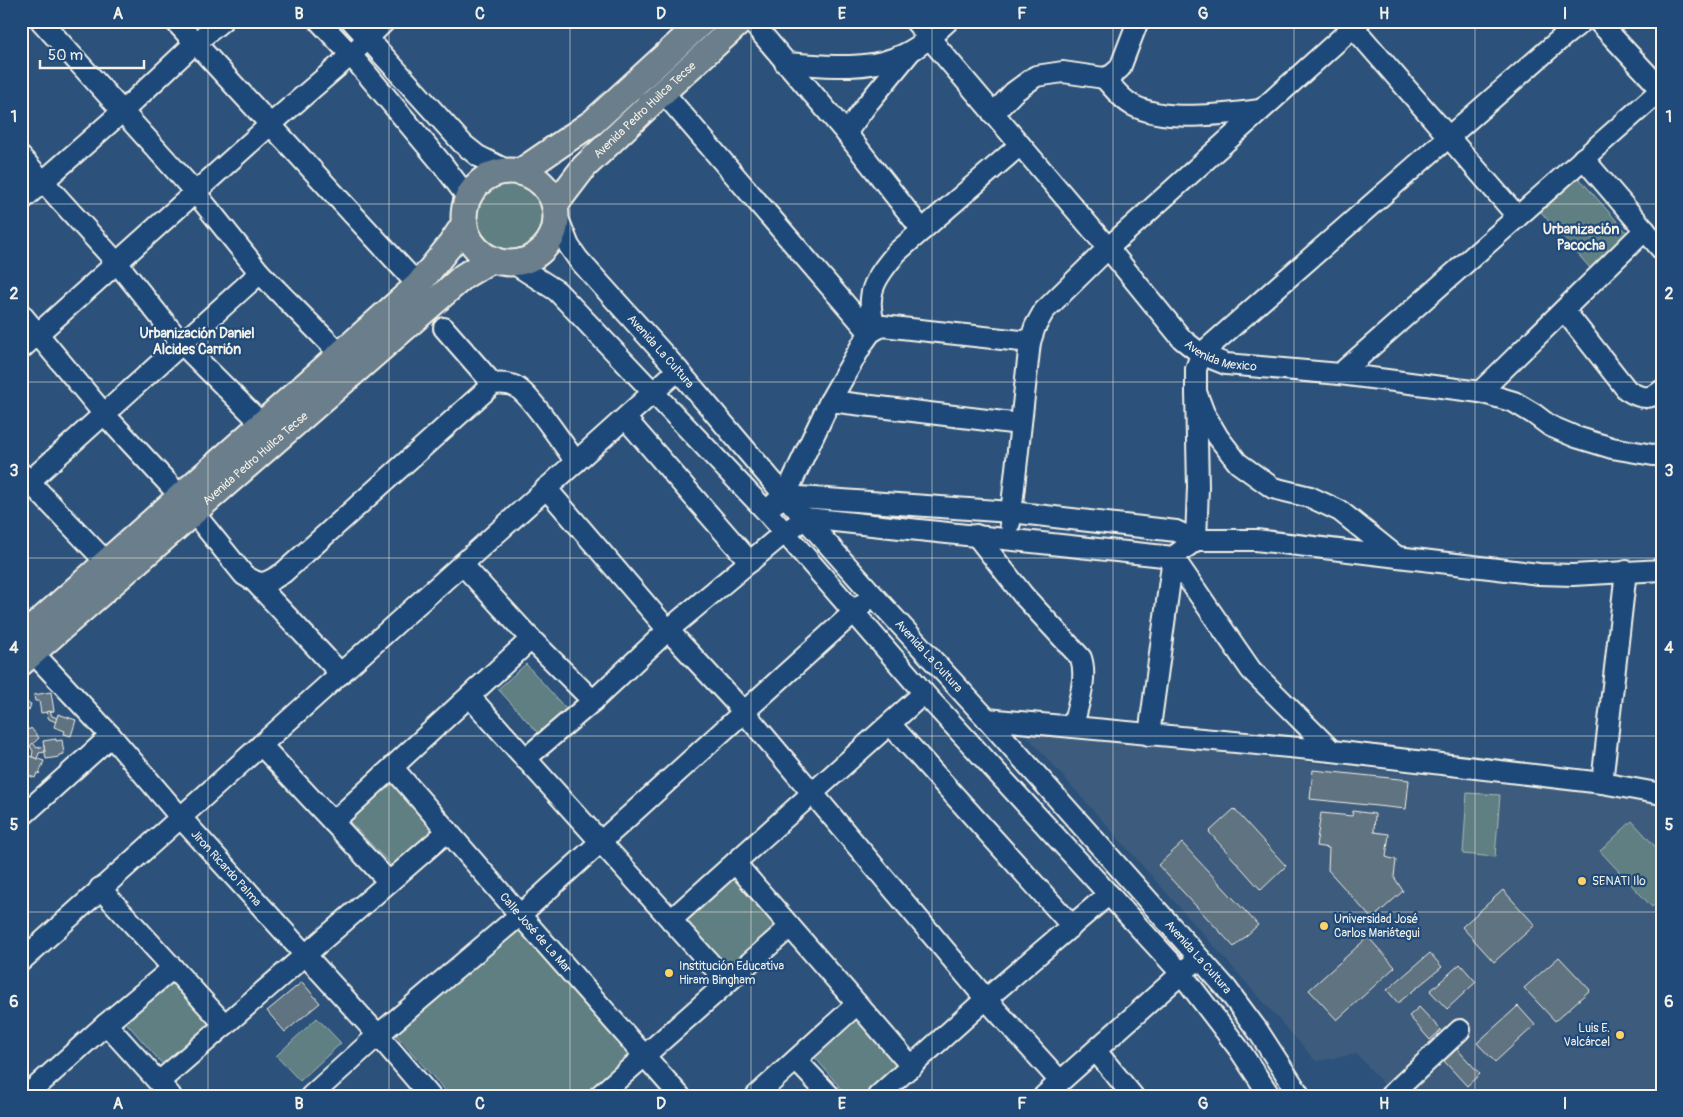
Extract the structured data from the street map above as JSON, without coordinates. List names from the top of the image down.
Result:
{
  "streets": {
    "main road": ["Avenida Pedro Huilca Tecse"],
    "street": [
      "Avenida La Cultura",
      "Avenida Mexico",
      "Jiron Ricardo Palma",
      "Calle José de La Mar"
    ]
  },
  "crossings": [
    ["Avenida Pedro Huilca Tecse", "Avenida La Cultura"],
    ["Avenida Pedro Huilca Tecse", "Jiron Ricardo Palma"]
  ],
  "districts": ["Urbanización Pacocha", "Urbanización Daniel Alcides Carrión"],
  "places": [
    "SENATI Ilo",
    "Universidad José Carlos Mariátegui",
    "Institución Educativa Hiram Bingham",
    "Luis E. Valcárcel"
  ],
  "scale_bar": "50 m",
  "grid": {
    "columns": [
      "A",
      "B",
      "C",
      "D",
      "E",
      "F",
      "G",
      "H",
      "I"
    ],
    "rows": [
      "1",
      "2",
      "3",
      "4",
      "5",
      "6"
    ]
  }
}
